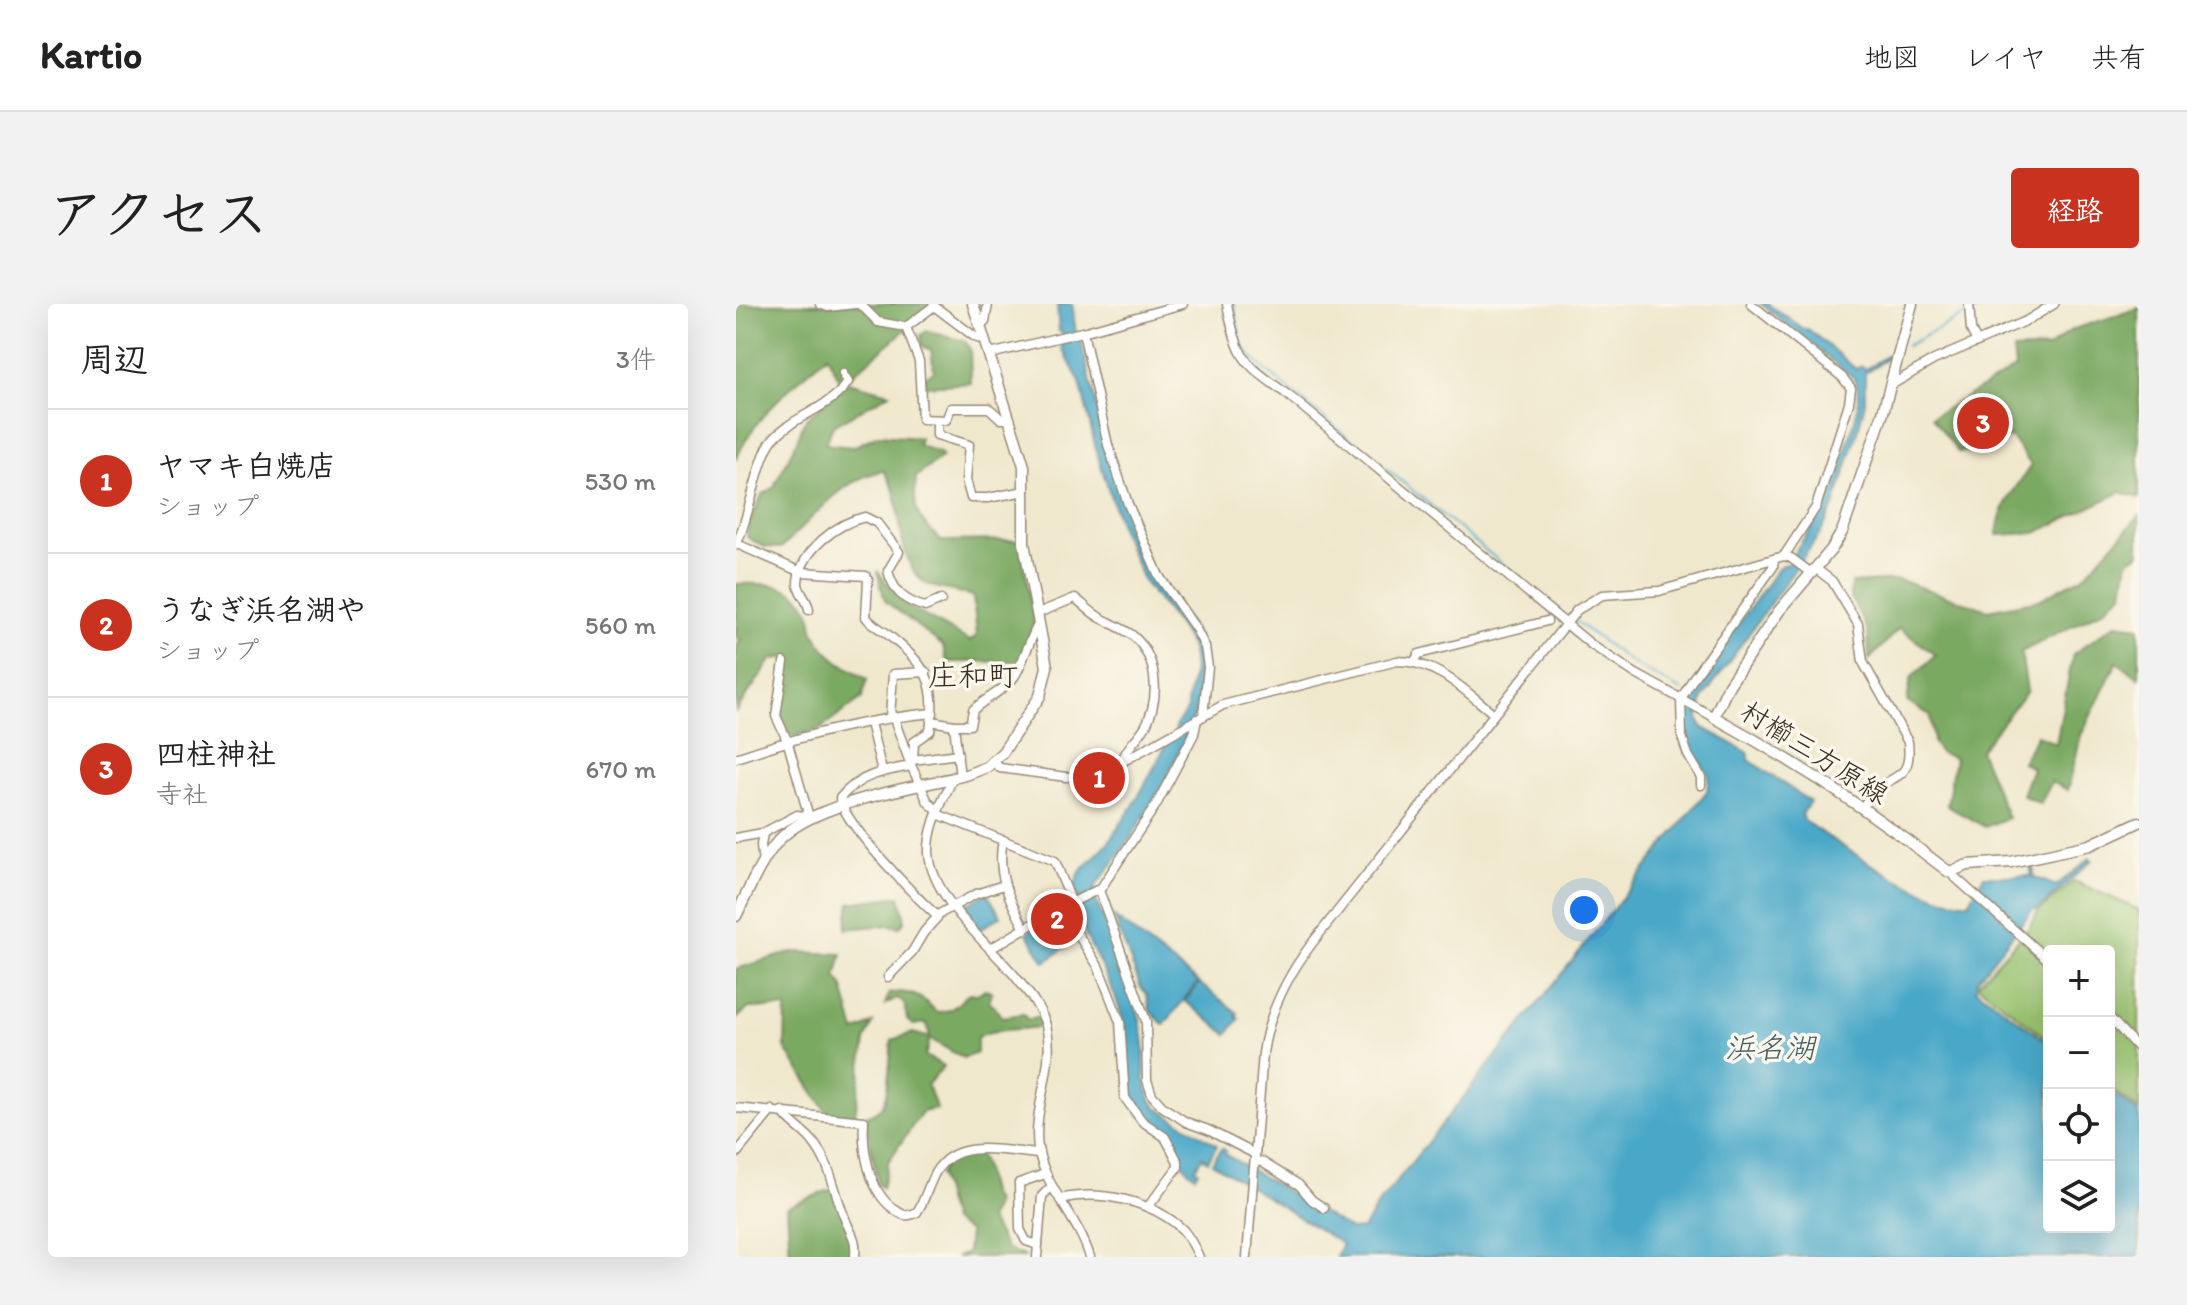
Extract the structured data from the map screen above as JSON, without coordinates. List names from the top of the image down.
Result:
{
  "streets": {
    "main road": ["村櫛三方原線"]
  },
  "districts": ["庄和町"],
  "water": ["浜名湖"],
  "page": {
    "header": "Kartio",
    "nav": ["地図", "レイヤ", "共有"],
    "title": "アクセス",
    "buttons": "経路",
    "heading": ["周辺", "3件"],
    "pins": ["3", "1", "2"],
    "list": [
      {
        "mark": "1",
        "name": "ヤマキ白焼店",
        "note": "ショップ",
        "value": "530 m"
      },
      {
        "mark": "2",
        "name": "うなぎ浜名湖や",
        "note": "ショップ",
        "value": "560 m"
      },
      {
        "mark": "3",
        "name": "四柱神社",
        "note": "寺社",
        "value": "670 m"
      }
    ],
    "map_buttons": ["+", "−"]
  }
}
